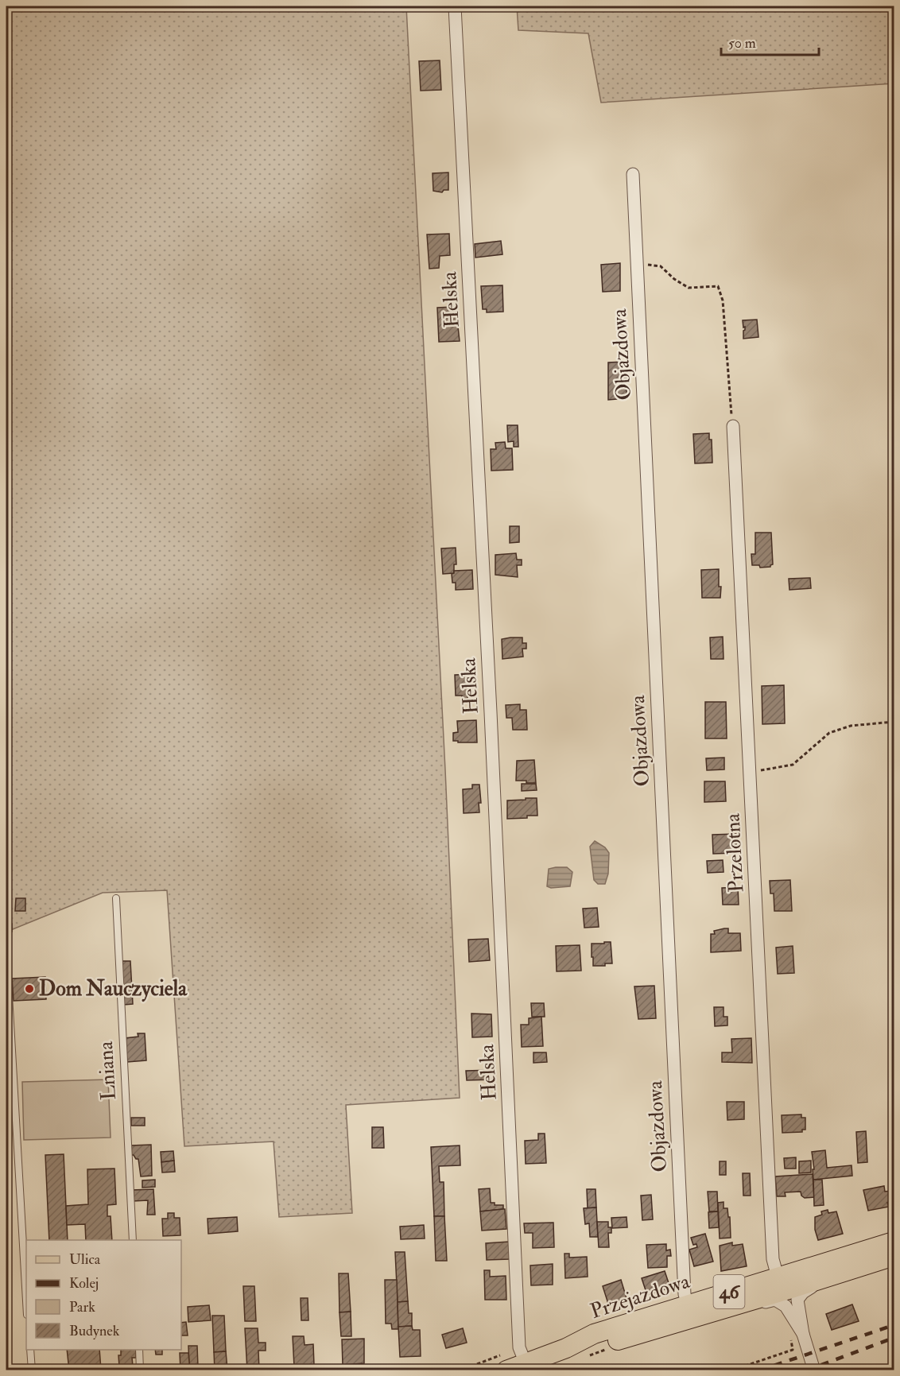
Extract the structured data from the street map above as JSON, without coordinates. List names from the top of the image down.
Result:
{
  "streets": {
    "main road": ["46", "Przejazdowa"],
    "street": ["Helska", "Objazdowa", "Przelotna"],
    "lane": ["Lniana"]
  },
  "crossings": [
    ["Helska", "Przejazdowa"],
    ["Objazdowa", "Przejazdowa"],
    ["Przelotna", "Przejazdowa"]
  ],
  "places": ["Dom Nauczyciela"],
  "legend": [
    "Ulica",
    "Kolej",
    "Park",
    "Budynek"
  ],
  "scale_bar": "50 m"
}
